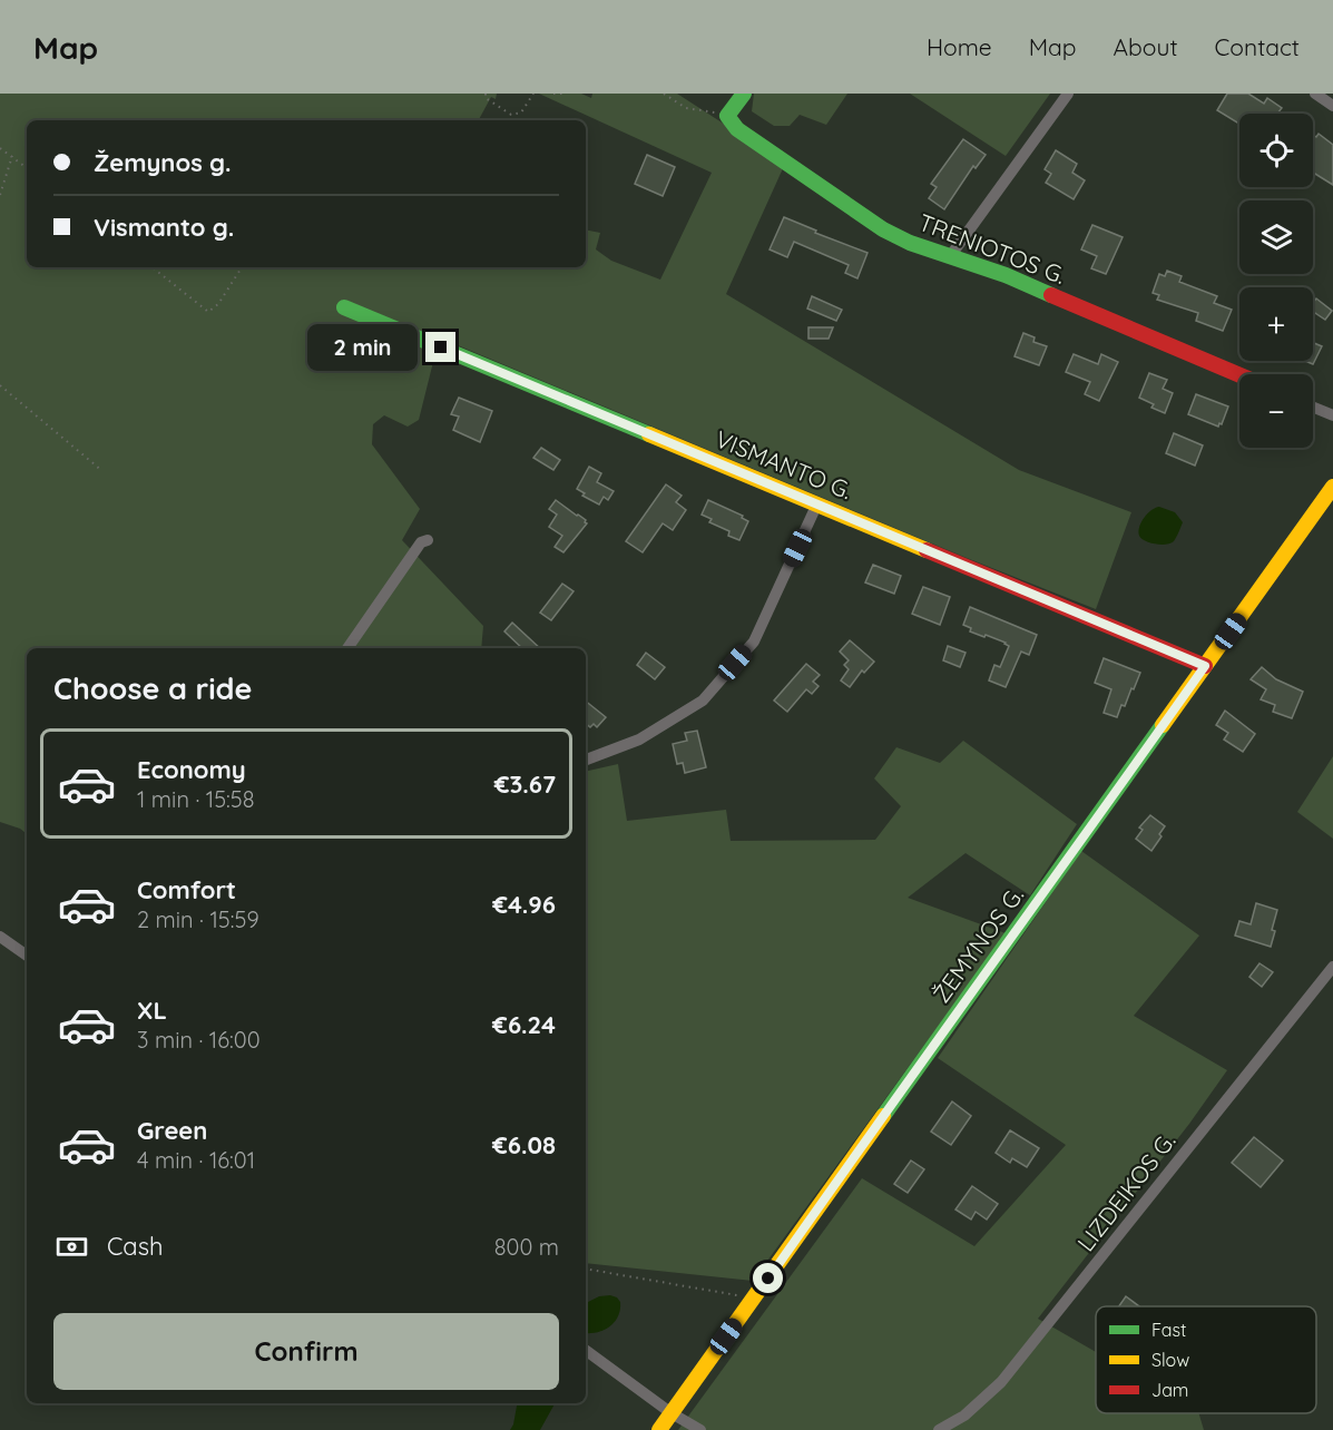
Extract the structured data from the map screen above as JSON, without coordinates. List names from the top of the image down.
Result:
{
  "streets": {
    "street": [
      "TRENIOTOS G.",
      "VISMANTO G.",
      "ŽEMYNOS G.",
      "LIZDEIKOS G."
    ]
  },
  "crossings": [
    ["VISMANTO G.", "ŽEMYNOS G."]
  ],
  "legend": ["Fast", "Slow", "Jam"],
  "page": {
    "header": "Map",
    "nav": [
      "Home",
      "Map",
      "About",
      "Contact"
    ],
    "map_buttons": ["+", "−"],
    "banner": ["Žemynos g.", "Vismanto g."],
    "bubble": "2 min",
    "heading": "Choose a ride",
    "list": [
      {
        "name": "Economy",
        "note": "1 min · 15:58",
        "value": "€3.67"
      },
      {
        "name": "Comfort",
        "note": "2 min · 15:59",
        "value": "€4.96"
      },
      {
        "name": "XL",
        "note": "3 min · 16:00",
        "value": "€6.24"
      },
      {
        "name": "Green",
        "note": "4 min · 16:01",
        "value": "€6.08"
      }
    ],
    "pay": ["Cash", "800 m"],
    "buttons": "Confirm"
  }
}
